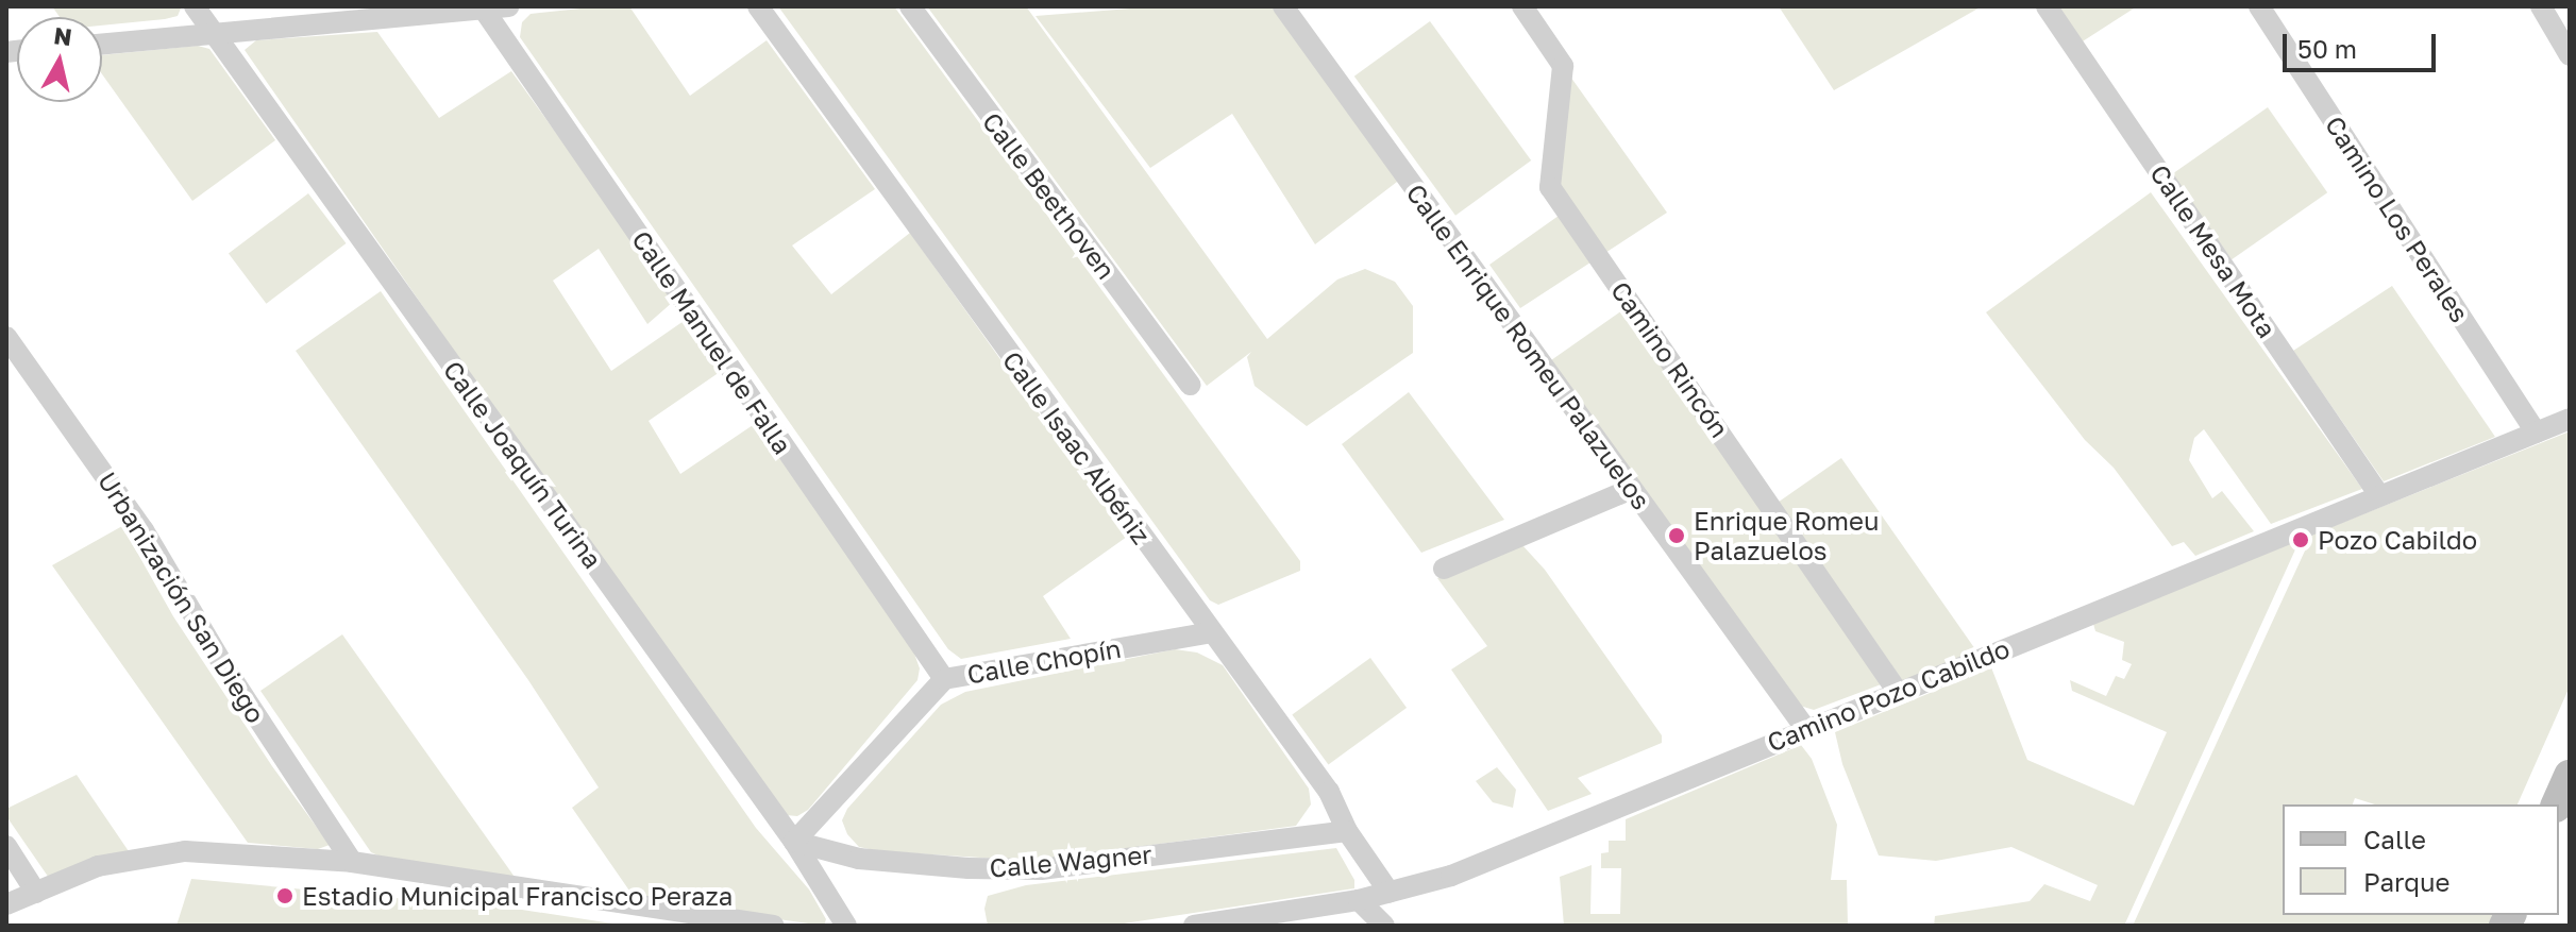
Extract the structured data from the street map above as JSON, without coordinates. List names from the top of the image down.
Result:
{
  "streets": {
    "street": [
      "Calle Beethoven",
      "Camino Los Perales",
      "Calle Mesa Mota",
      "Calle Manuel de Falla",
      "Calle Enrique Romeu Palazuelos",
      "Camino Rincón",
      "Calle Isaac Albéniz",
      "Calle Joaquín Turina",
      "Urbanización San Diego",
      "Calle Chopín",
      "Camino Pozo Cabildo",
      "Calle Wagner"
    ]
  },
  "crossings": [
    ["Camino Los Perales", "Camino Pozo Cabildo"],
    ["Calle Mesa Mota", "Camino Pozo Cabildo"],
    ["Calle Manuel de Falla", "Calle Chopín"],
    ["Calle Enrique Romeu Palazuelos", "Camino Pozo Cabildo"],
    ["Camino Rincón", "Camino Pozo Cabildo"],
    ["Calle Isaac Albéniz", "Calle Chopín"],
    ["Calle Isaac Albéniz", "Camino Pozo Cabildo"],
    ["Calle Isaac Albéniz", "Calle Wagner"],
    ["Calle Joaquín Turina", "Calle Chopín"],
    ["Calle Joaquín Turina", "Calle Wagner"],
    ["Calle Chopín", "Calle Wagner"]
  ],
  "places": ["Enrique Romeu Palazuelos", "Pozo Cabildo", "Estadio Municipal Francisco Peraza"],
  "legend": ["Calle", "Parque"],
  "scale_bar": "50 m",
  "north": "top"
}
